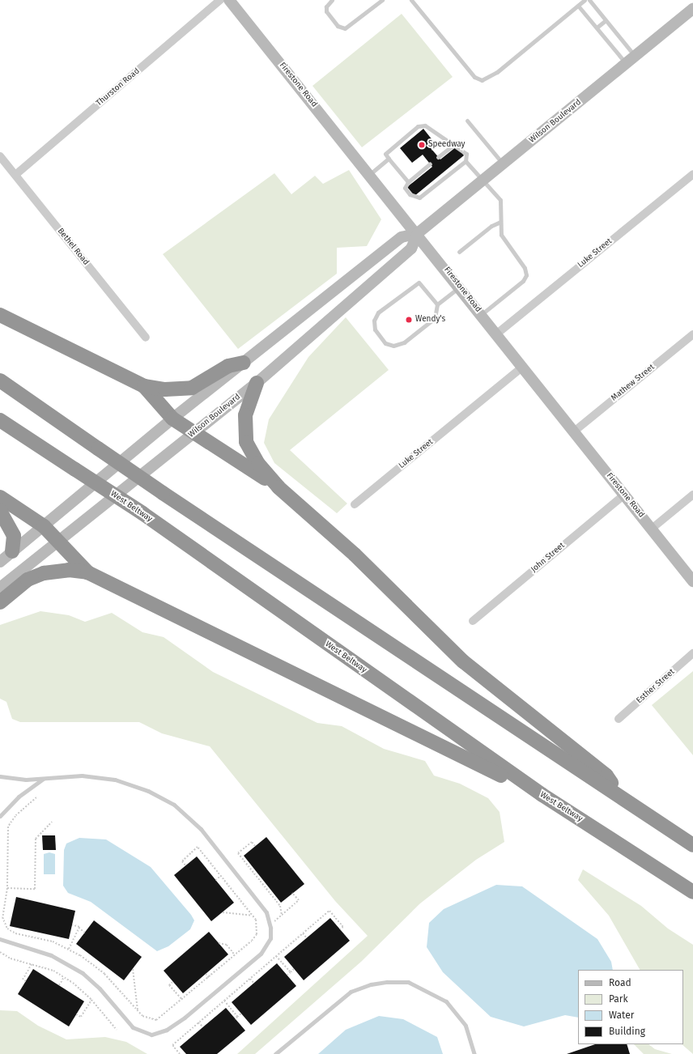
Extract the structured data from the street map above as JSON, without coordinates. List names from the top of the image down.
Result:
{
  "streets": {
    "highway": ["West Beltway"],
    "main road": ["Firestone Road", "Wilson Boulevard"],
    "street": [
      "Thurston Road",
      "Bethel Road",
      "Luke Street",
      "Mathew Street",
      "John Street",
      "Esther Street"
    ]
  },
  "crossings": [
    ["Firestone Road", "Wilson Boulevard"],
    ["Firestone Road", "Luke Street"],
    ["Firestone Road", "Mathew Street"],
    ["Firestone Road", "John Street"],
    ["Thurston Road", "Bethel Road"]
  ],
  "places": ["Speedway", "Wendy's"],
  "legend": [
    "Road",
    "Park",
    "Water",
    "Building"
  ]
}
